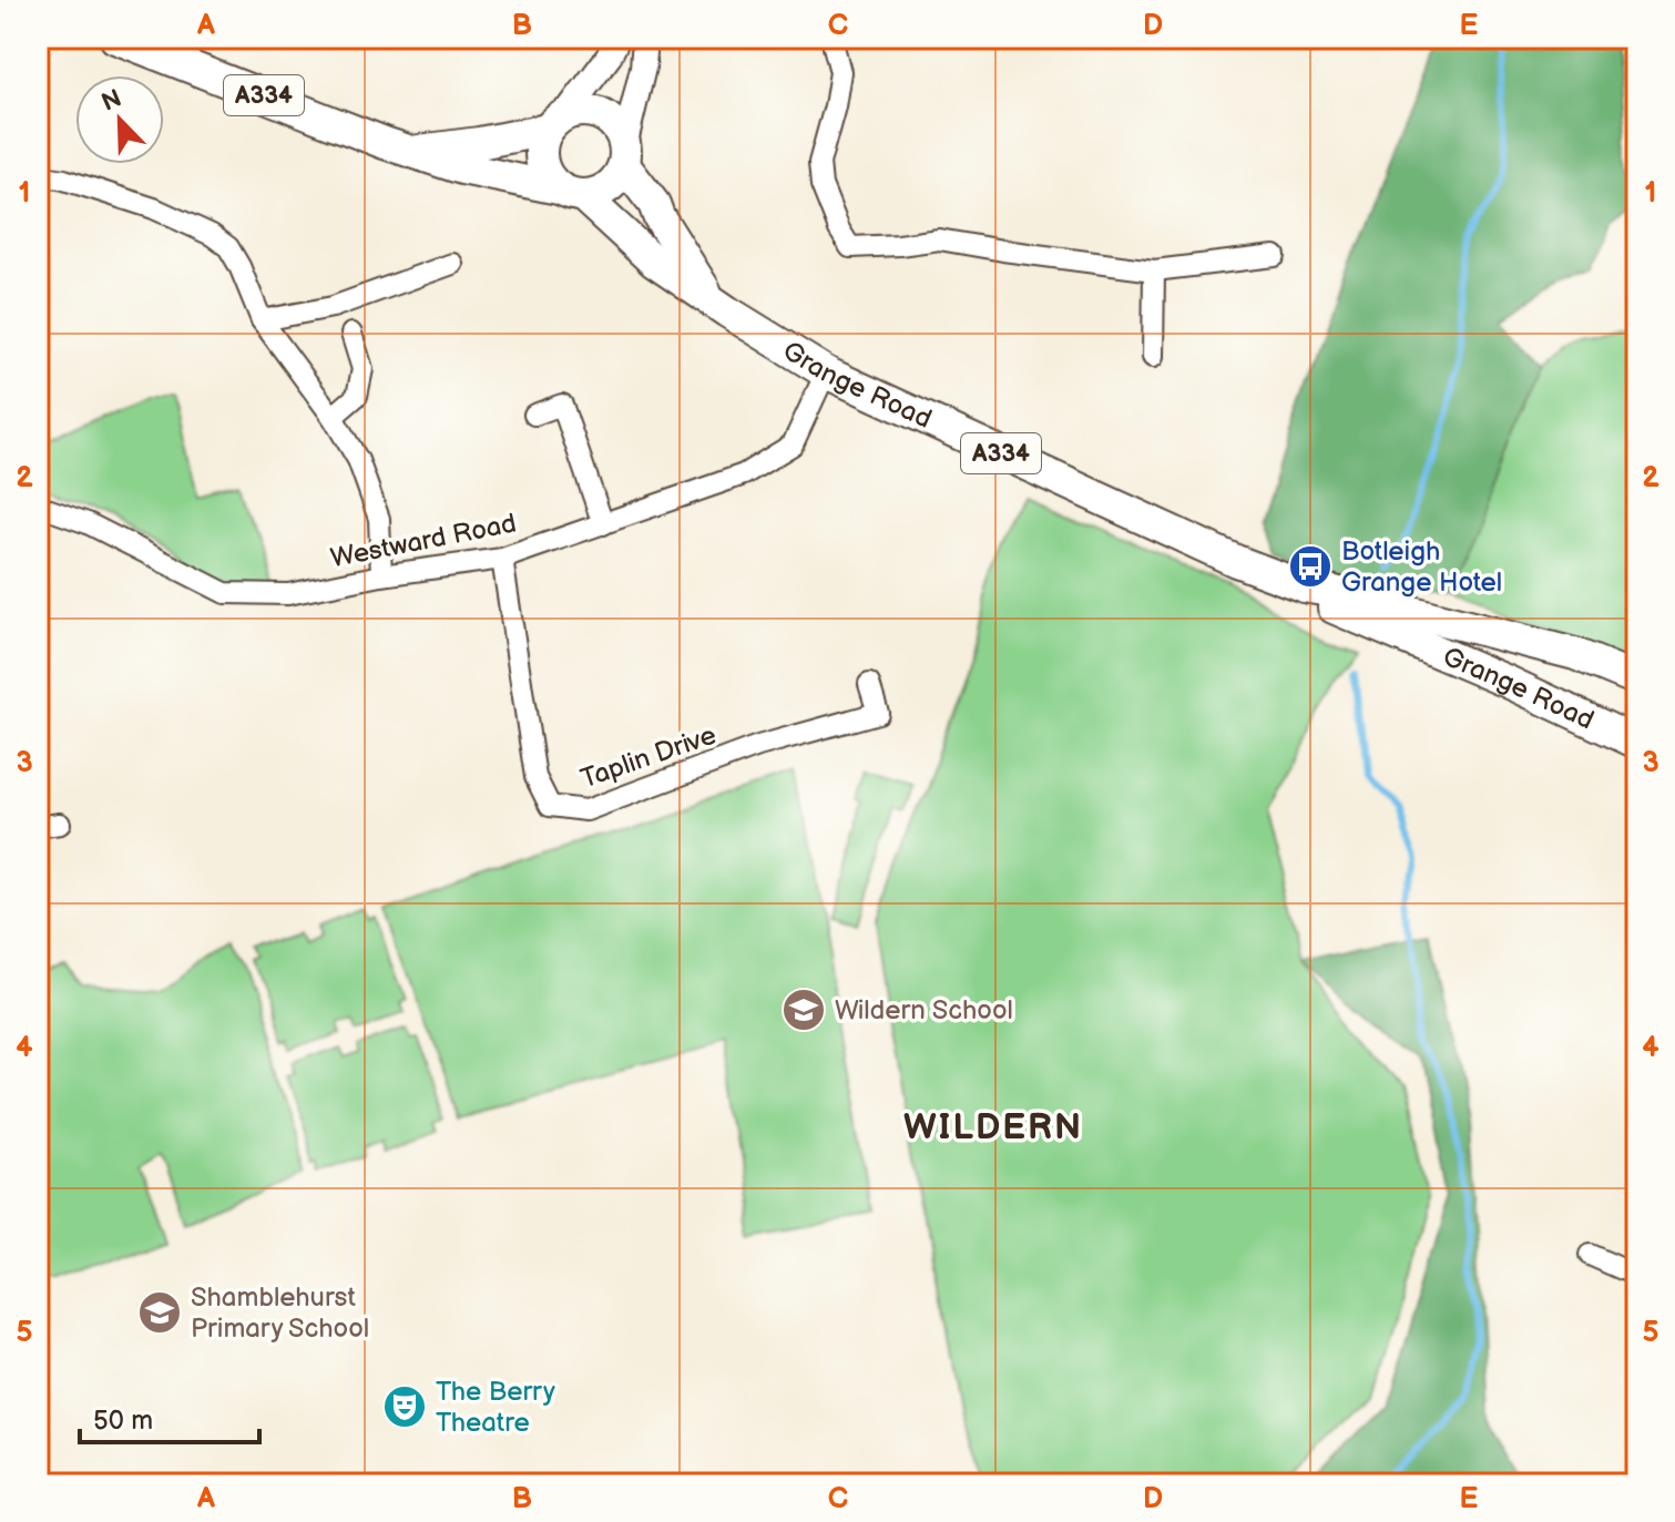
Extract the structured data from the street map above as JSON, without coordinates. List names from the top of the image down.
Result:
{
  "streets": {
    "main road": ["A334", "Grange Road"],
    "street": ["Westward Road", "Taplin Drive"]
  },
  "crossings": [
    ["A334", "Grange Road"],
    ["Grange Road", "Westward Road"],
    ["Westward Road", "Taplin Drive"]
  ],
  "districts": ["WILDERN"],
  "places": {
    "bus stop": ["Botleigh Grange Hotel"],
    "school or university": ["Wildern School", "Shamblehurst Primary School"],
    "theatre": ["The Berry Theatre"]
  },
  "scale_bar": "50 m",
  "north": "top left",
  "grid": {
    "columns": [
      "A",
      "B",
      "C",
      "D",
      "E"
    ],
    "rows": [
      "1",
      "2",
      "3",
      "4",
      "5"
    ]
  }
}
